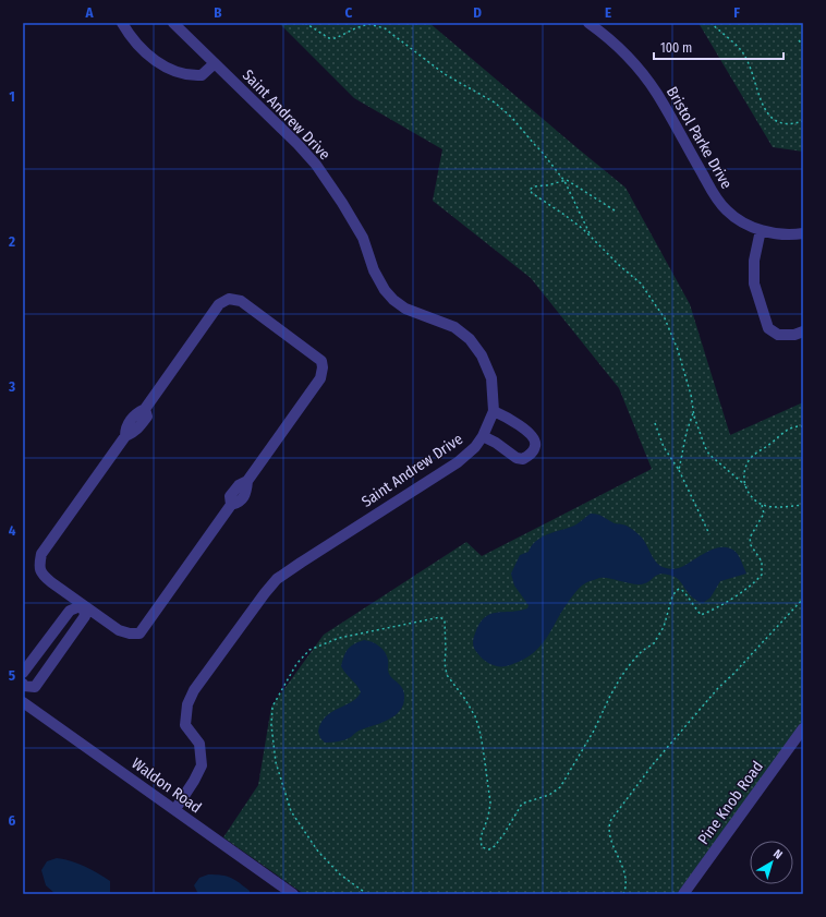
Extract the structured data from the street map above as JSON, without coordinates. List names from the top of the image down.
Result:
{
  "streets": {
    "street": [
      "Saint Andrew Drive",
      "Bristol Parke Drive",
      "Waldon Road",
      "Pine Knob Road"
    ]
  },
  "crossings": [
    ["Saint Andrew Drive", "Waldon Road"]
  ],
  "scale_bar": "100 m",
  "north": "top right",
  "grid": {
    "columns": [
      "A",
      "B",
      "C",
      "D",
      "E",
      "F"
    ],
    "rows": [
      "1",
      "2",
      "3",
      "4",
      "5",
      "6"
    ]
  }
}
